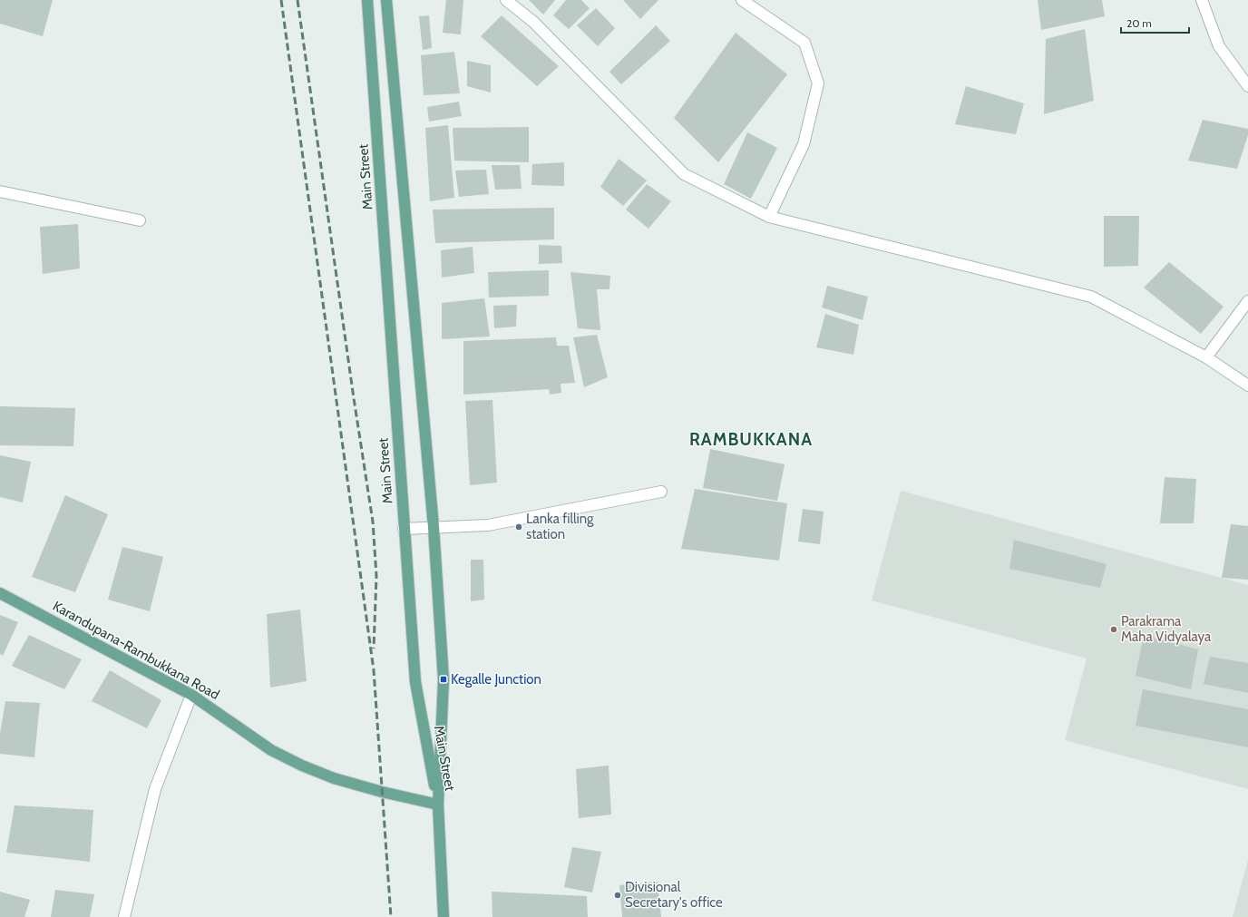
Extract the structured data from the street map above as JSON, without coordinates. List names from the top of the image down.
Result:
{
  "streets": {
    "main road": ["Main Street", "Karandupana-Rambukkana Road"]
  },
  "crossings": [
    ["Main Street", "Karandupana-Rambukkana Road"]
  ],
  "districts": ["RAMBUKKANA"],
  "places": {
    "other": ["Lanka filling station", "Parakrama Maha Vidyalaya", "Divisional Secretary's office"],
    "transit": ["Kegalle Junction"]
  },
  "scale_bar": "20 m"
}
